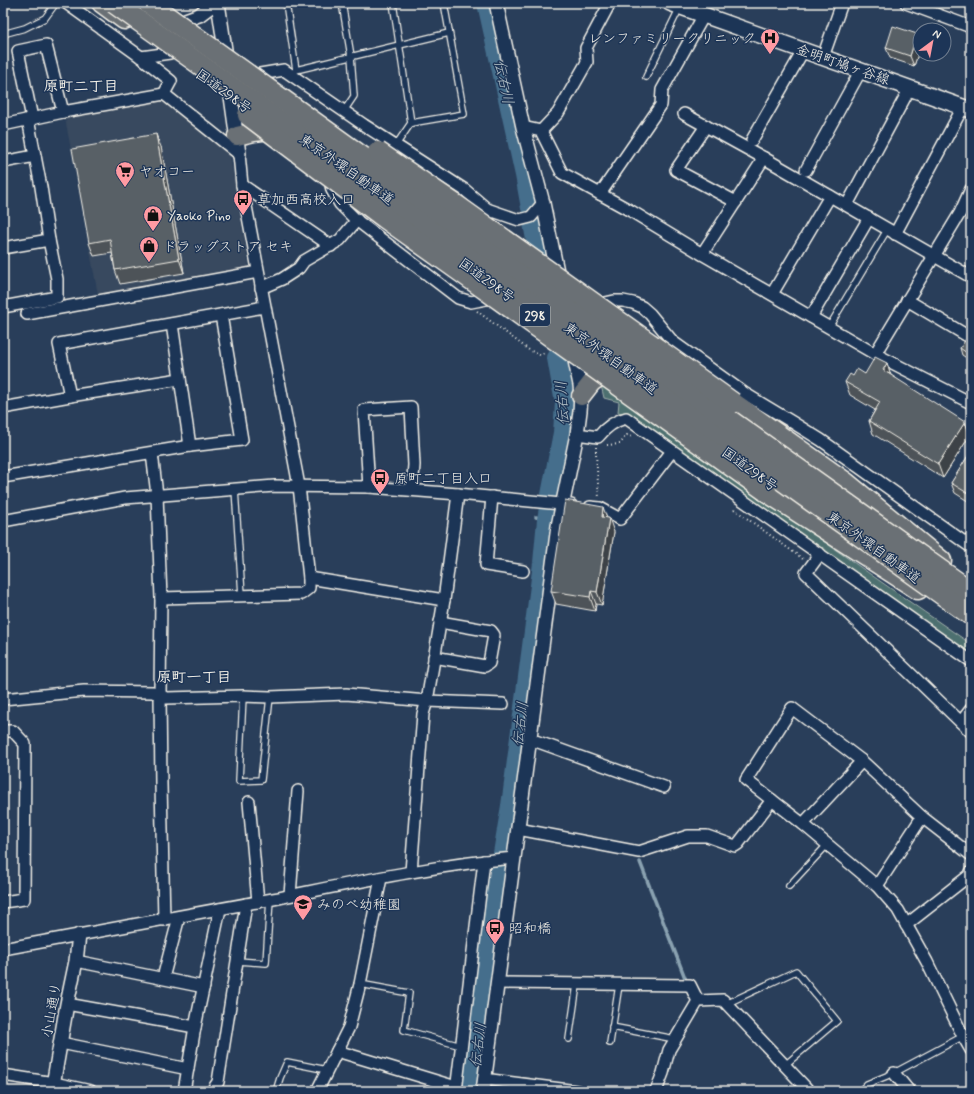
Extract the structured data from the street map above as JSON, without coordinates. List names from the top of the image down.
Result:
{
  "streets": {
    "highway": ["国道298号", "東京外環自動車道", "298"],
    "main road": ["金明町鳩ヶ谷線"],
    "street": ["小山通り"]
  },
  "crossings": [
    ["東京外環自動車道", "298"]
  ],
  "districts": ["原町二丁目", "原町一丁目"],
  "water": ["伝右川"],
  "places": {
    "hospital": ["レンファミリークリニック"],
    "supermarket": ["ヤオコー"],
    "bus stop": ["草加西高校入口", "原町二丁目入口", "昭和橋"],
    "shop": ["Yaoko Pino", "ドラッグストア セキ"],
    "school or university": ["みのべ幼稚園"]
  },
  "north": "top right"
}
